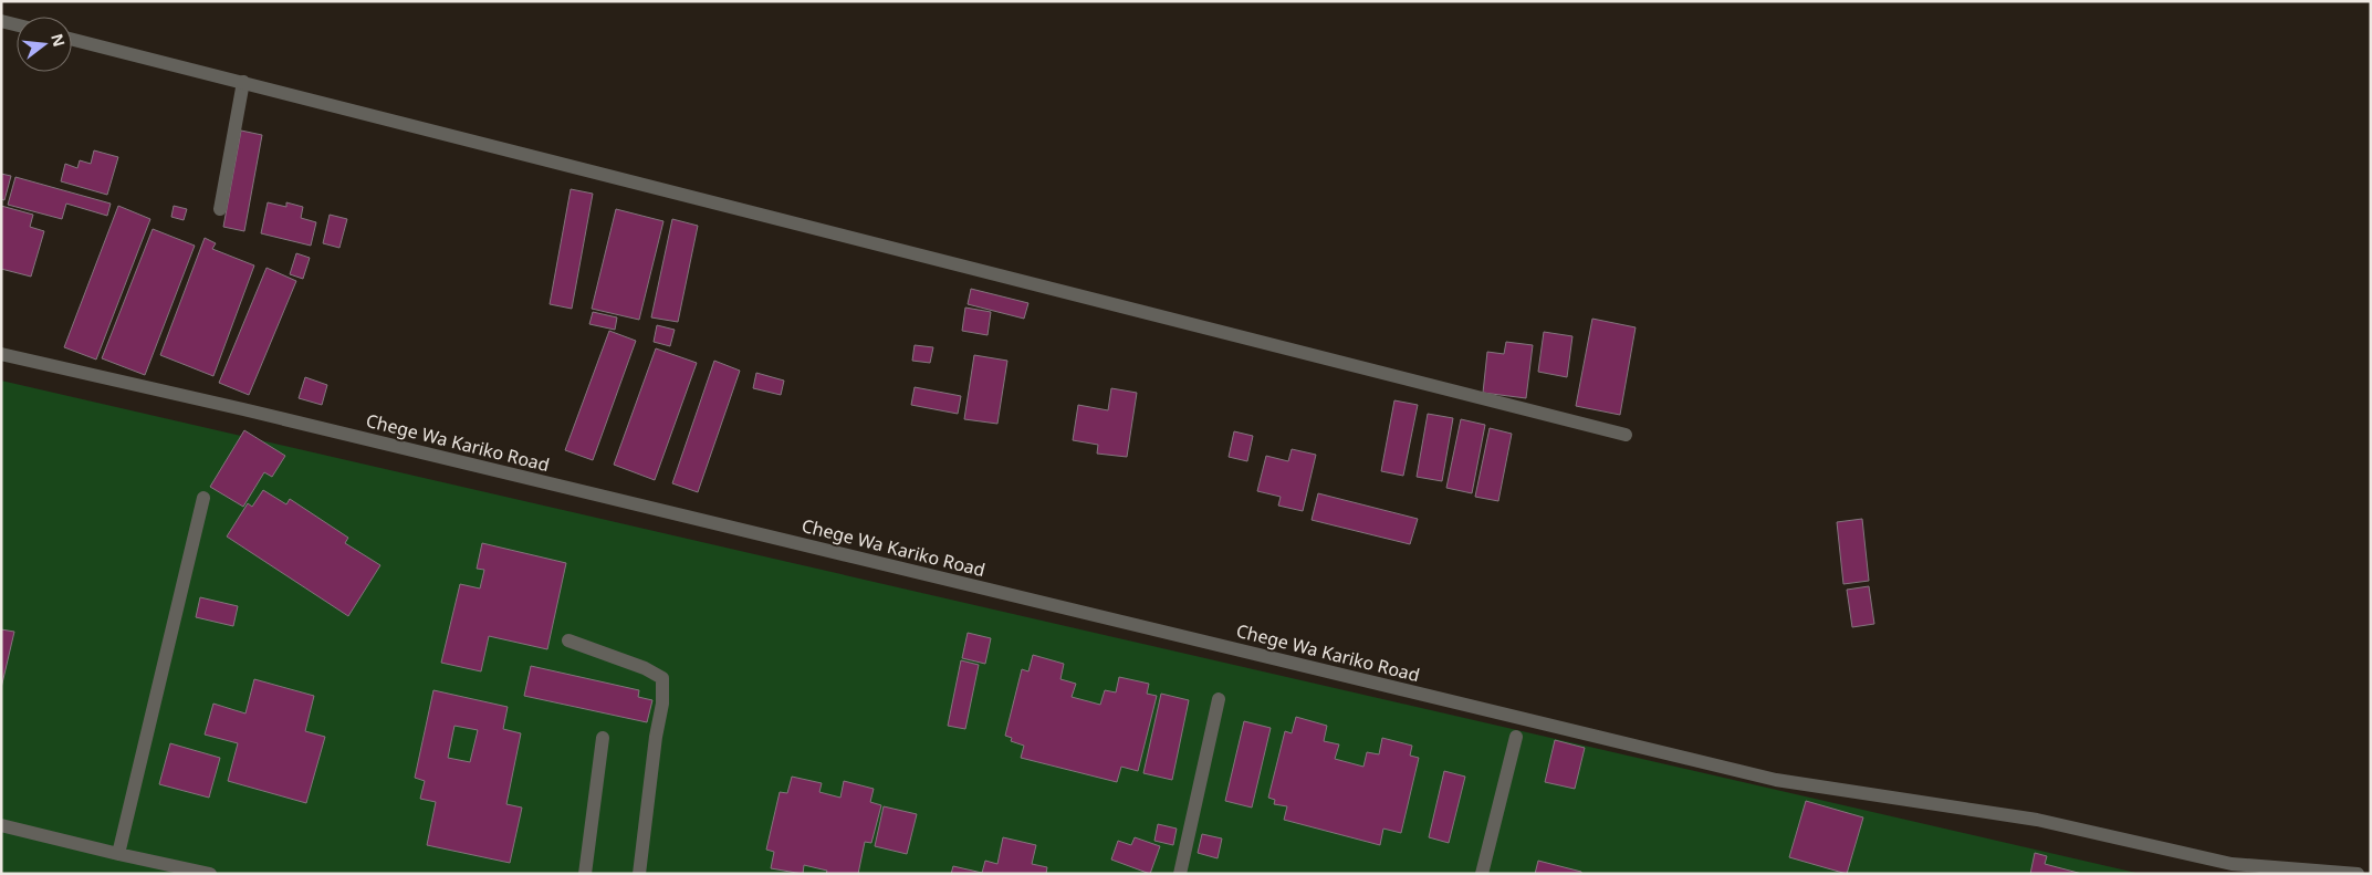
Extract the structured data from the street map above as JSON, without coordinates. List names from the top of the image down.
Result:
{
  "streets": {
    "street": ["Chege Wa Kariko Road"]
  },
  "north": "right"
}
